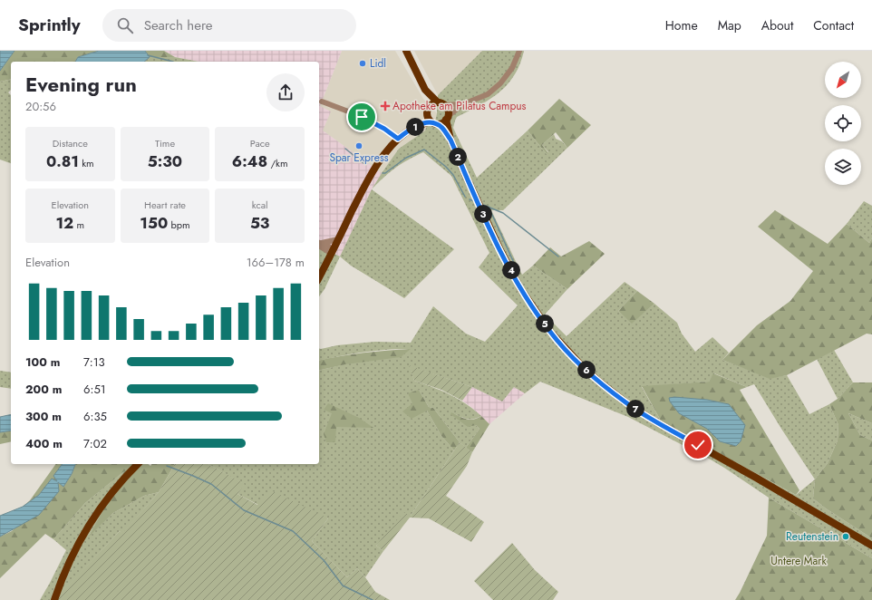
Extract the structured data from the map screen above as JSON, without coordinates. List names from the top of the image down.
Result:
{
  "parks": ["Untere Mark"],
  "places": {
    "other": ["Lidl", "Spar Express", "Reutenstein"],
    "health": ["Apotheke am Pilatus Campus"]
  },
  "north": "bottom left",
  "page": {
    "header": "Sprintly",
    "search": "Search here",
    "nav": [
      "Home",
      "Map",
      "About",
      "Contact"
    ],
    "heading": ["Evening run", "20:56"],
    "pins": [
      "1",
      "2",
      "3",
      "4",
      "5",
      "6",
      "7"
    ],
    "stats": [
      ["Distance", "0.81 km"],
      ["Time", "5:30"],
      ["Pace", "6:48 /km"],
      ["Elevation", "12 m"],
      ["Heart rate", "150 bpm"],
      ["kcal", "53"]
    ],
    "chart": ["Elevation", "166–178 m"],
    "list": [
      {
        "name": "100 m",
        "note": "7:13"
      },
      {
        "name": "200 m",
        "note": "6:51"
      },
      {
        "name": "300 m",
        "note": "6:35"
      },
      {
        "name": "400 m",
        "note": "7:02"
      }
    ]
  }
}
